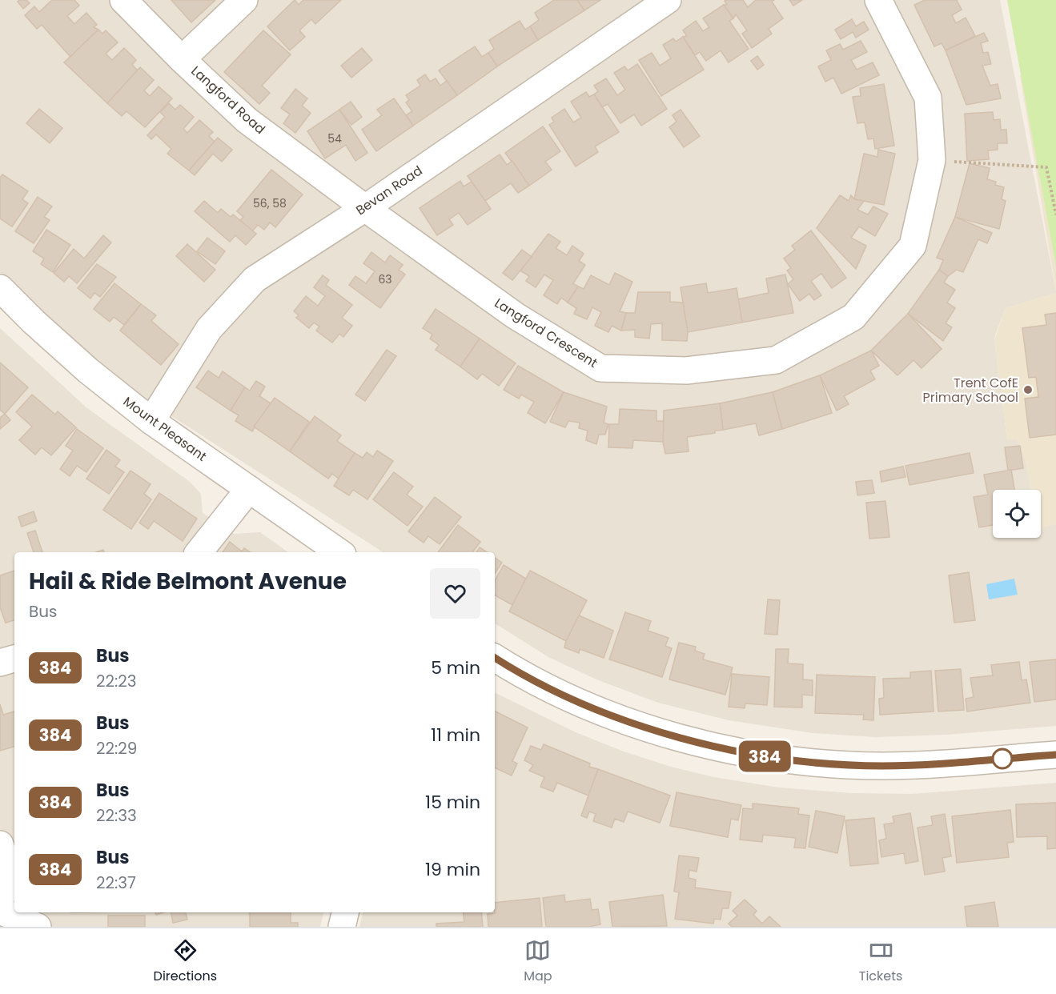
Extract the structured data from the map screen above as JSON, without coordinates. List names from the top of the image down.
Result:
{
  "streets": {
    "street": [
      "Langford Road",
      "Bevan Road",
      "Langford Crescent",
      "Mount Pleasant"
    ]
  },
  "crossings": [
    ["Langford Road", "Bevan Road"],
    ["Langford Road", "Langford Crescent"],
    ["Bevan Road", "Langford Crescent"],
    ["Bevan Road", "Mount Pleasant"]
  ],
  "places": ["Trent CofE Primary School"],
  "lines": ["bus line 384"],
  "house_numbers": ["54", "56, 58", "63"],
  "page": {
    "on_map": "384",
    "heading": ["Hail & Ride Belmont Avenue", "Bus"],
    "list": [
      {
        "mark": "384",
        "name": "Bus",
        "note": "22:23",
        "value": "5 min"
      },
      {
        "mark": "384",
        "name": "Bus",
        "note": "22:29",
        "value": "11 min"
      },
      {
        "mark": "384",
        "name": "Bus",
        "note": "22:33",
        "value": "15 min"
      },
      {
        "mark": "384",
        "name": "Bus",
        "note": "22:37",
        "value": "19 min"
      }
    ],
    "tabs": ["Directions", "Map", "Tickets"]
  }
}
